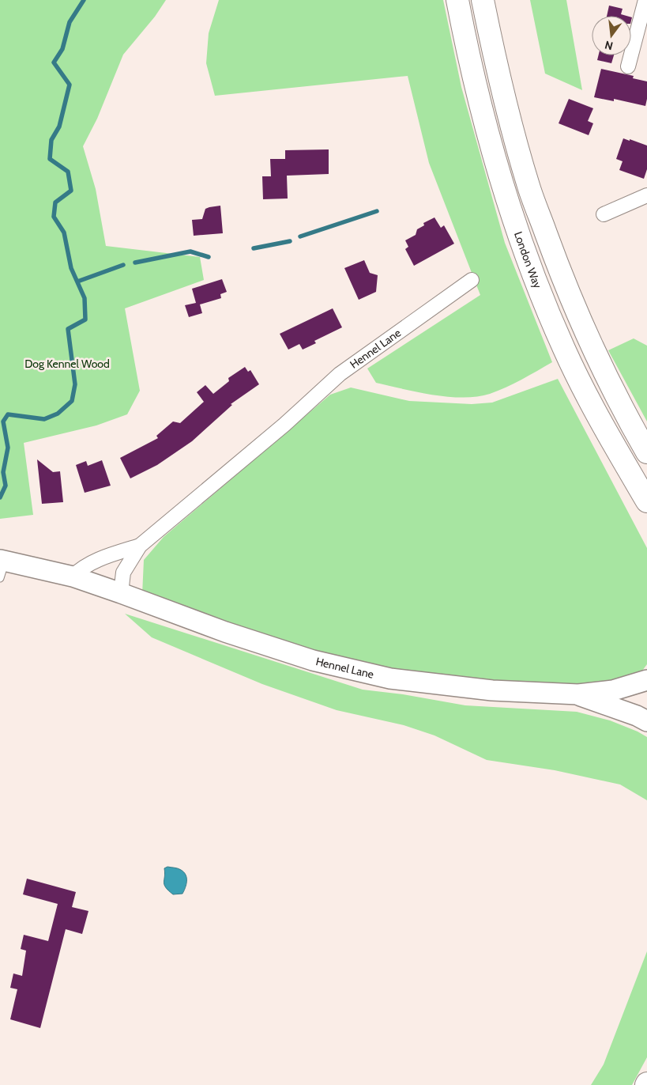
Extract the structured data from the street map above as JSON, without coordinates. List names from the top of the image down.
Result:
{
  "streets": {
    "highway": ["London Way"],
    "main road": ["Hennel Lane"]
  },
  "parks": ["Dog Kennel Wood"],
  "north": "bottom"
}
